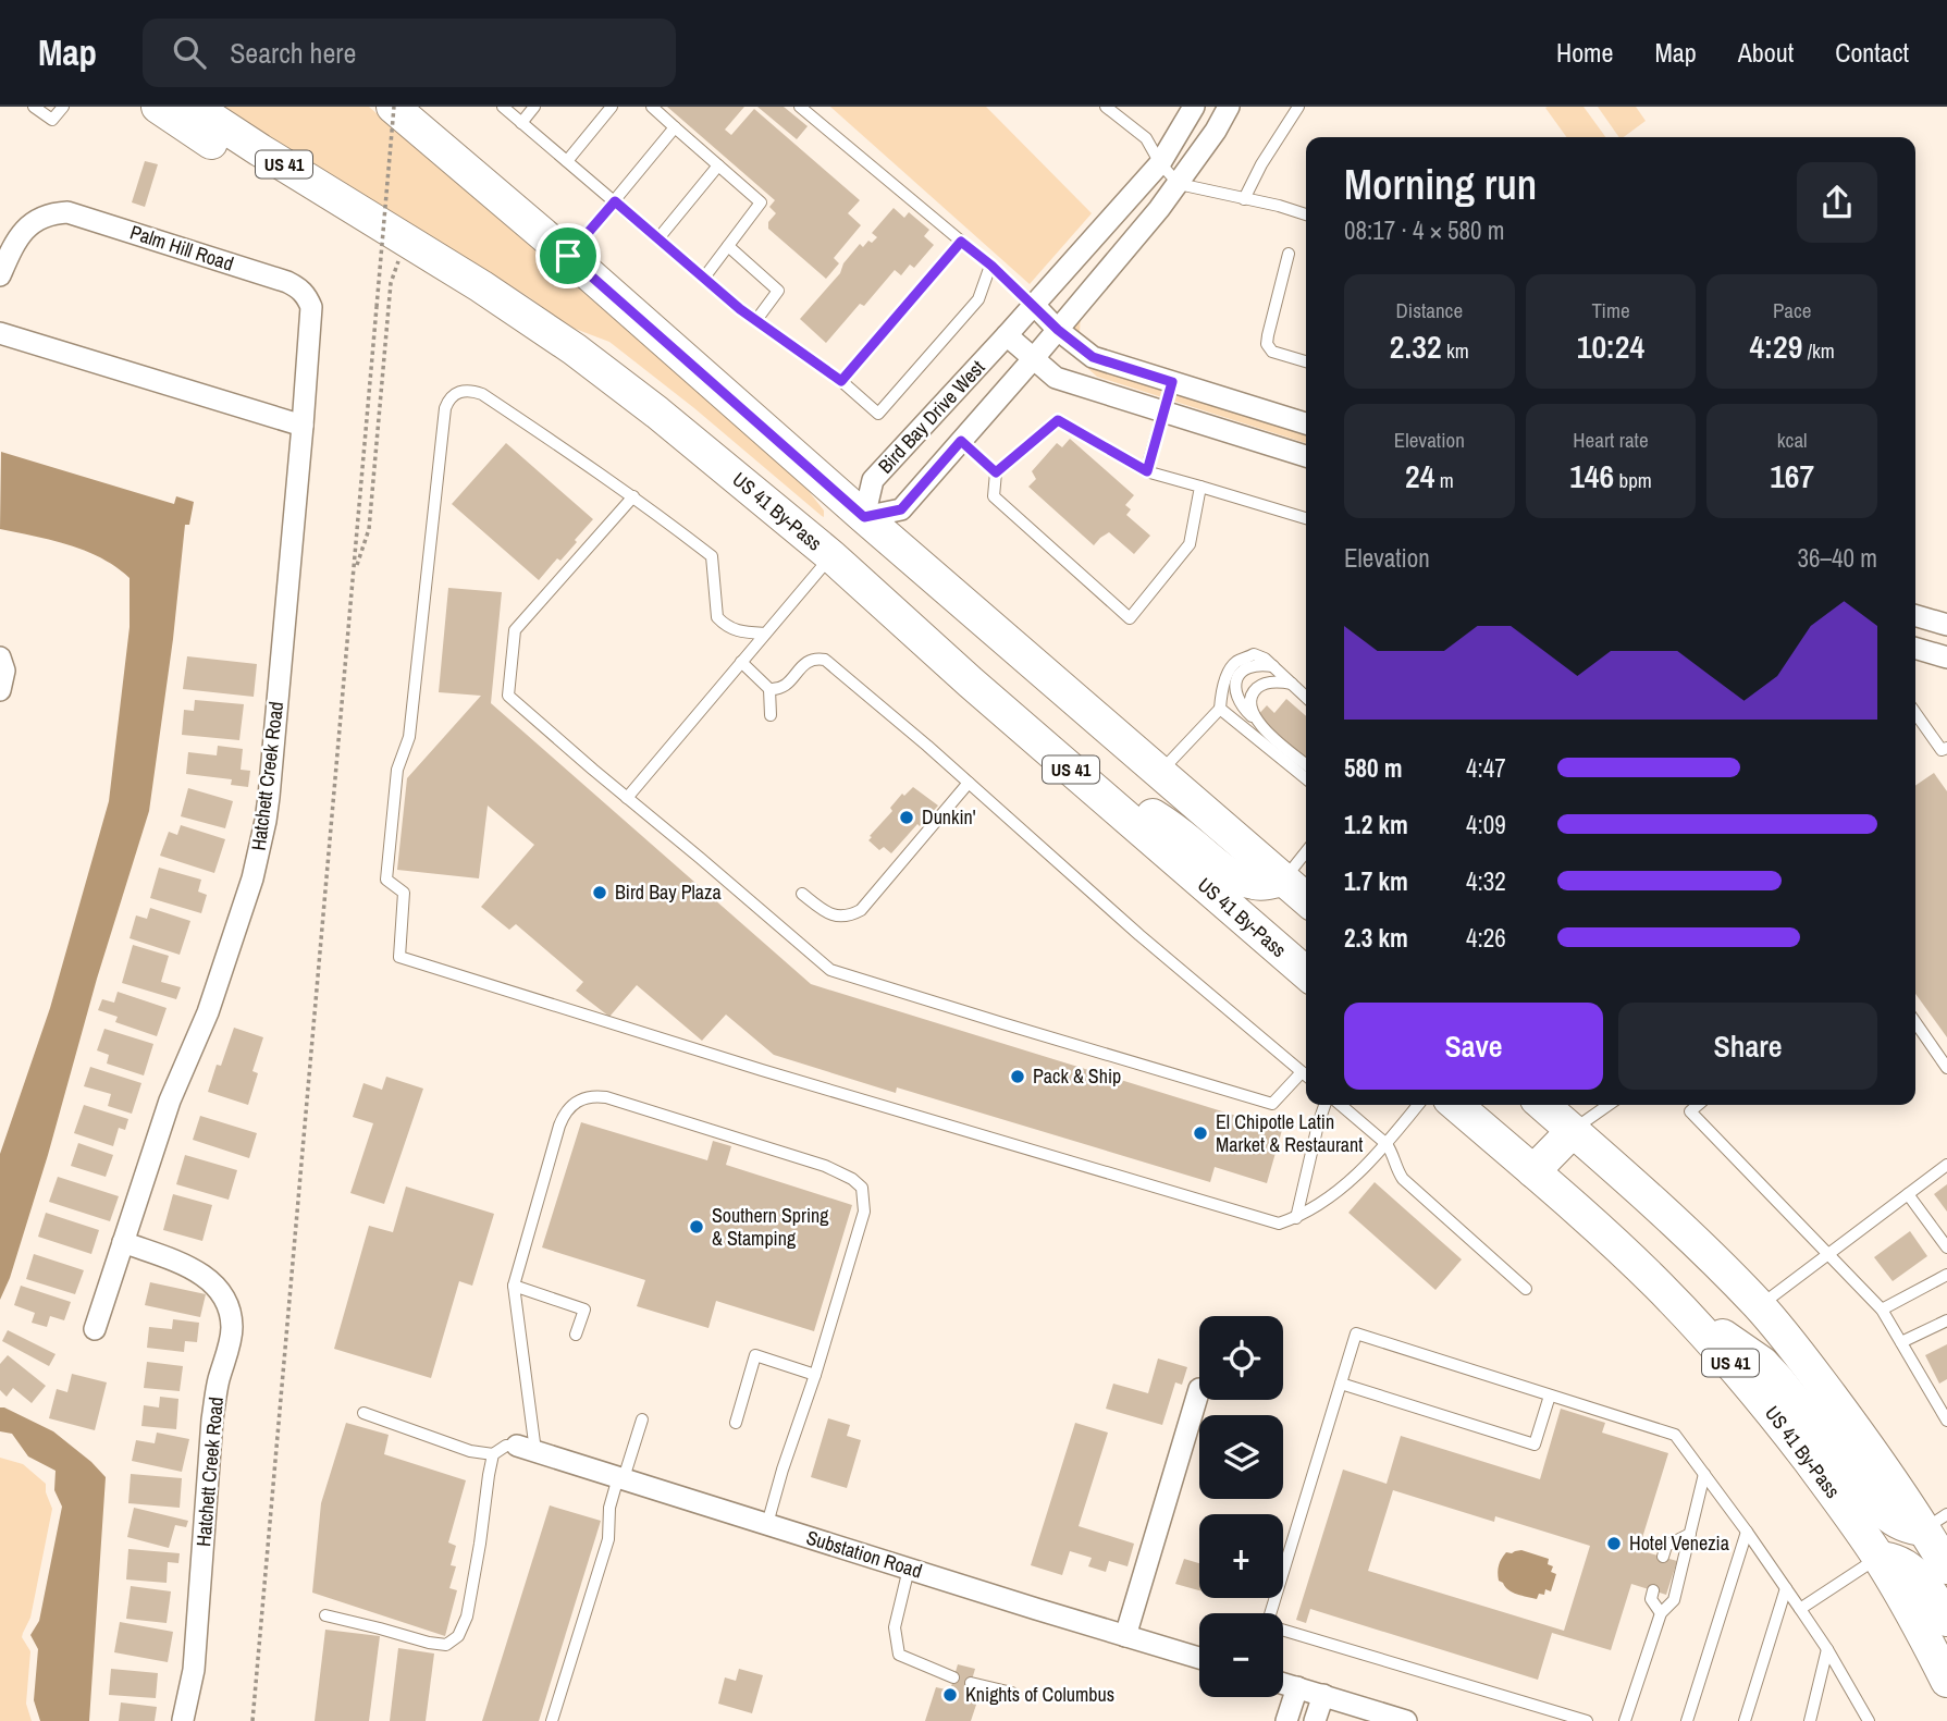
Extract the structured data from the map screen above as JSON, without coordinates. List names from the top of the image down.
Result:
{
  "streets": {
    "main road": ["US 41", "US 41 By-Pass"],
    "street": [
      "Palm Hill Road",
      "Bird Bay Drive West",
      "Hatchett Creek Road",
      "Substation Road"
    ]
  },
  "crossings": [
    ["US 41", "Bird Bay Drive West"],
    ["Palm Hill Road", "Hatchett Creek Road"]
  ],
  "places": [
    "Dunkin'",
    "Bird Bay Plaza",
    "Pack & Ship",
    "El Chipotle Latin Market & Restaurant",
    "Southern Spring & Stamping",
    "Hotel Venezia",
    "Knights of Columbus"
  ],
  "page": {
    "header": "Map",
    "search": "Search here",
    "nav": [
      "Home",
      "Map",
      "About",
      "Contact"
    ],
    "heading": ["Morning run", "08:17 · 4 × 580 m"],
    "stats": [
      ["Distance", "2.32 km"],
      ["Time", "10:24"],
      ["Pace", "4:29 /km"],
      ["Elevation", "24 m"],
      ["Heart rate", "146 bpm"],
      ["kcal", "167"]
    ],
    "chart": ["Elevation", "36–40 m"],
    "list": [
      {
        "name": "580 m",
        "note": "4:47"
      },
      {
        "name": "1.2 km",
        "note": "4:09"
      },
      {
        "name": "1.7 km",
        "note": "4:32"
      },
      {
        "name": "2.3 km",
        "note": "4:26"
      }
    ],
    "buttons": ["Save", "Share"],
    "map_buttons": ["+", "−"]
  }
}
